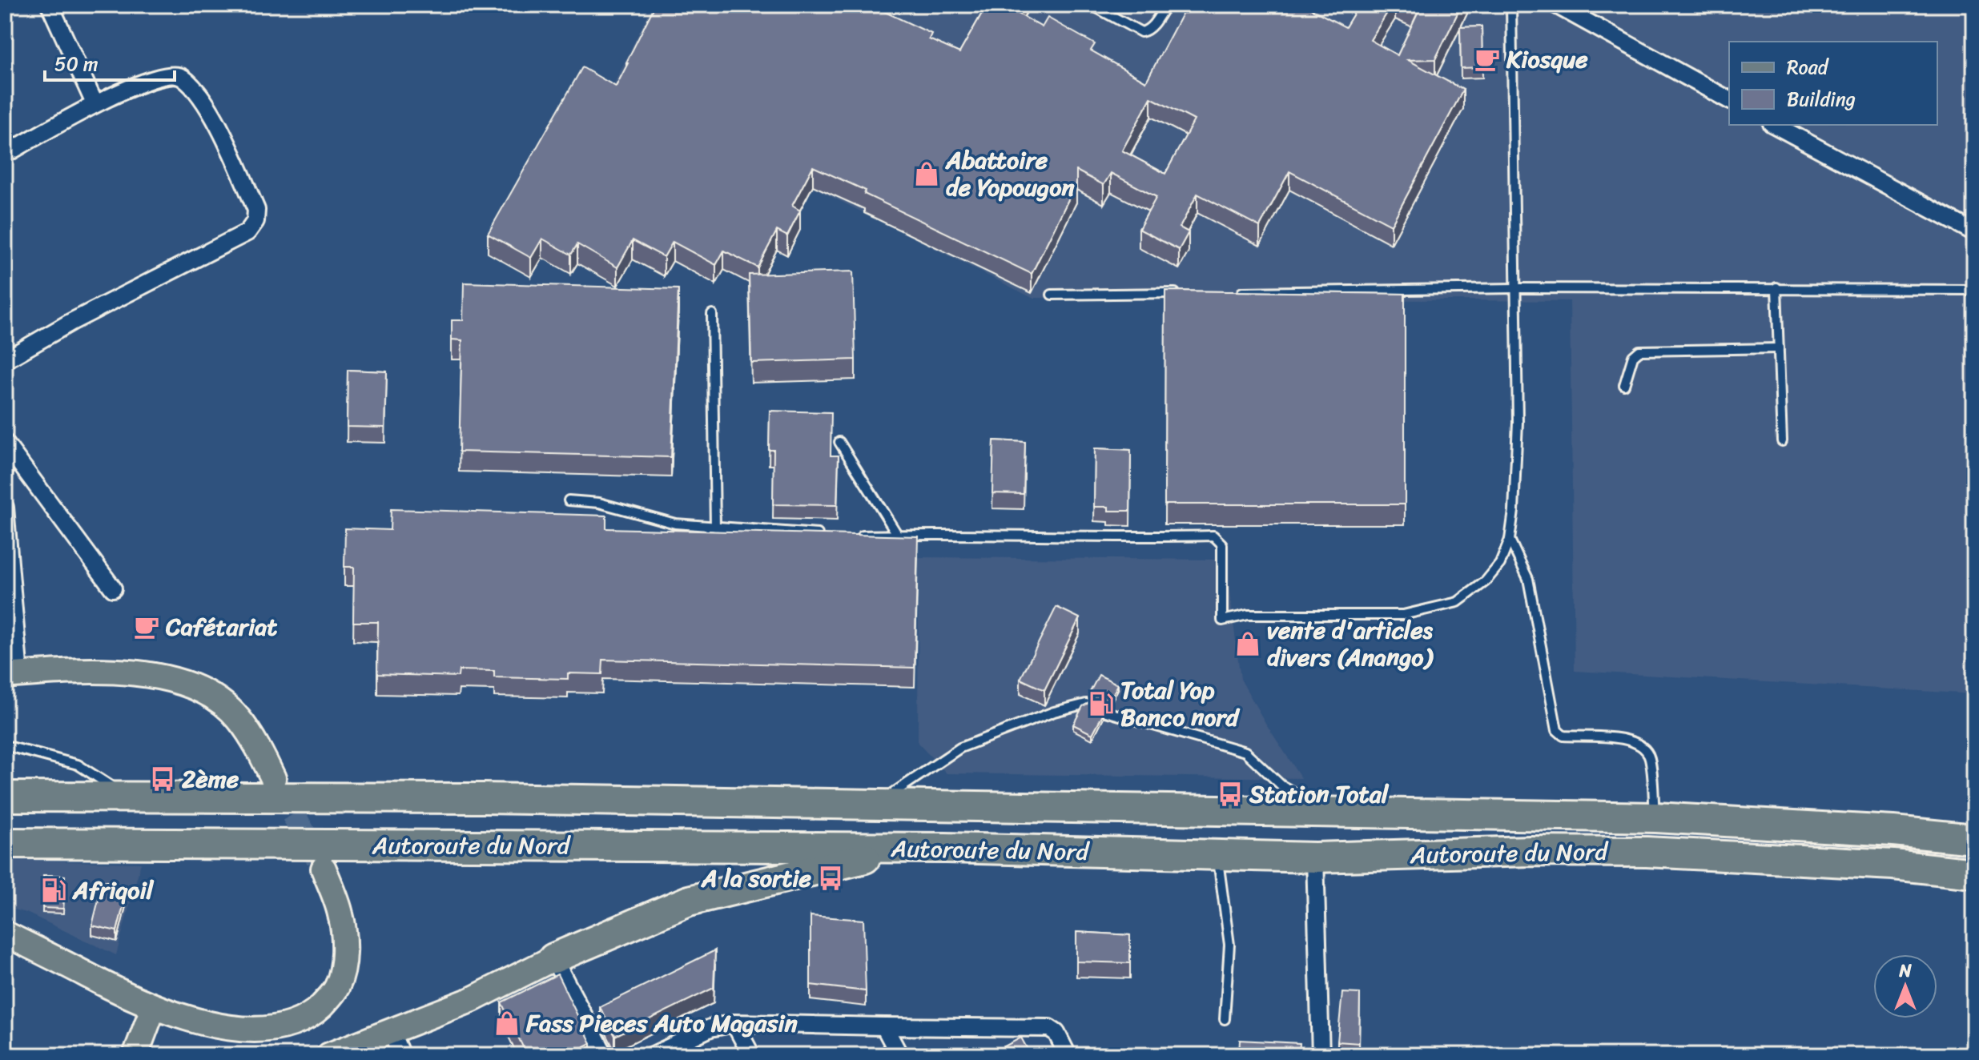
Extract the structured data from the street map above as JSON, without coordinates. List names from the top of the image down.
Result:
{
  "streets": {
    "highway": ["Autoroute du Nord"]
  },
  "places": {
    "cafe": ["Kiosque", "Cafétariat"],
    "shop": ["Abattoire de Yopougon", "vente d'articles divers (Anango)", "Fass Pieces Auto Magasin"],
    "fuel station": ["Total Yop Banco nord", "Afriqoil"],
    "bus stop": ["2ème", "Station Total", "A la sortie"]
  },
  "legend": ["Road", "Building"],
  "scale_bar": "50 m",
  "north": "top"
}
